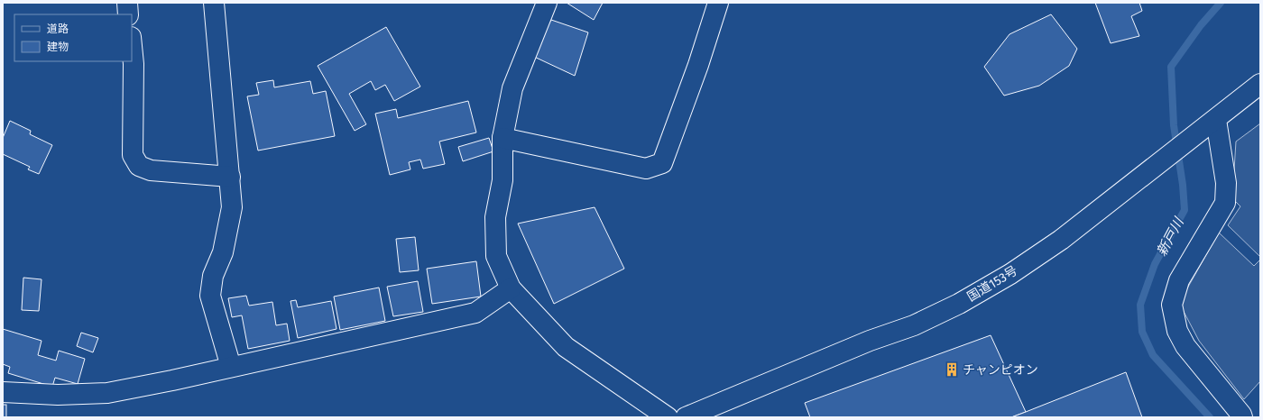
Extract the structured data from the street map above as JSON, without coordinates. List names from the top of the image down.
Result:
{
  "streets": {
    "main road": ["国道153号"]
  },
  "water": ["新戸川"],
  "places": {
    "building": ["チャンピオン"]
  },
  "legend": ["道路", "建物"]
}
